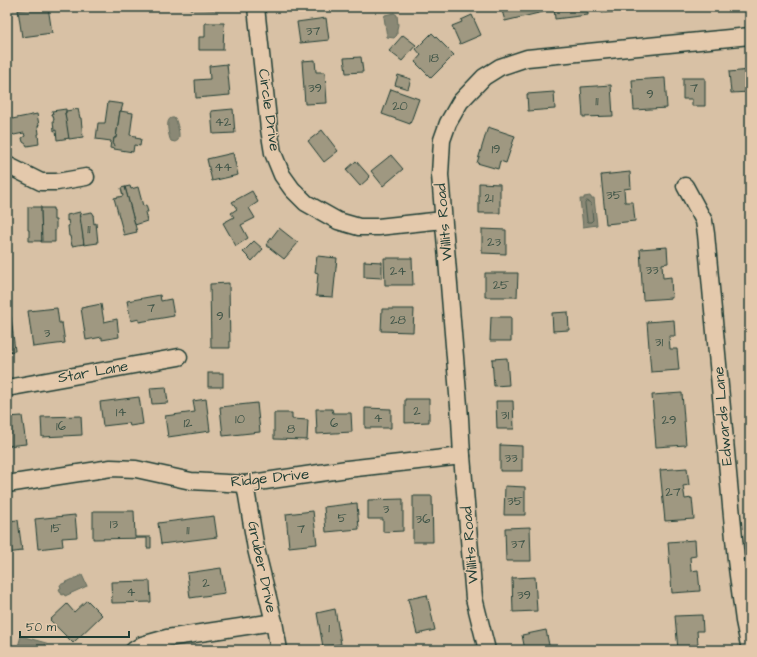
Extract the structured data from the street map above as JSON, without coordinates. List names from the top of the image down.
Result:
{
  "streets": {
    "street": [
      "Circle Drive",
      "Willits Road",
      "Star Lane",
      "Edwards Lane",
      "Ridge Drive",
      "Gruber Drive"
    ]
  },
  "crossings": [
    ["Circle Drive", "Willits Road"],
    ["Willits Road", "Ridge Drive"],
    ["Ridge Drive", "Gruber Drive"]
  ],
  "house_numbers": [
    "37",
    "18",
    "39",
    "7",
    "9",
    "11",
    "20",
    "42",
    "19",
    "44",
    "35",
    "21",
    "11",
    "23",
    "33",
    "24",
    "25",
    "7",
    "9",
    "28",
    "3",
    "31",
    "2",
    "14",
    "31",
    "4",
    "10",
    "29",
    "12",
    "6",
    "16",
    "8",
    "33",
    "27",
    "35",
    "3",
    "5",
    "36",
    "13",
    "15",
    "7",
    "11",
    "37",
    "2",
    "4",
    "39",
    "1"
  ],
  "scale_bar": "50 m"
}
